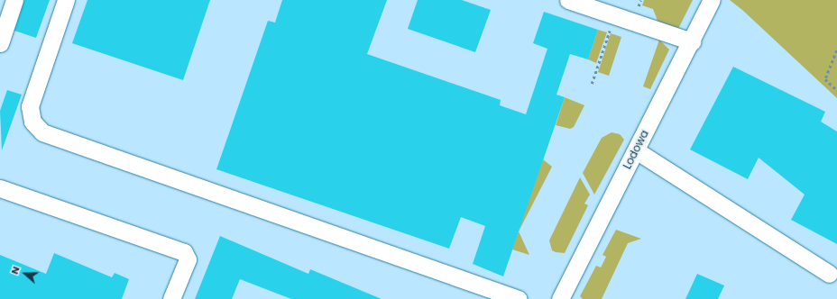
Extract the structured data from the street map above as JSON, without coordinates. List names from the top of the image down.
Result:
{
  "streets": {
    "street": ["Lodowa"]
  },
  "north": "left"
}
